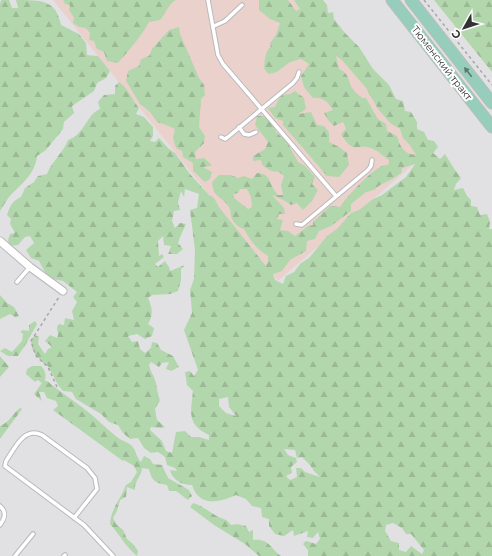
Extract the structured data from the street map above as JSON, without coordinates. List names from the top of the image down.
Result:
{
  "streets": {
    "main road": ["Тюменский тракт"]
  },
  "north": "bottom left"
}
